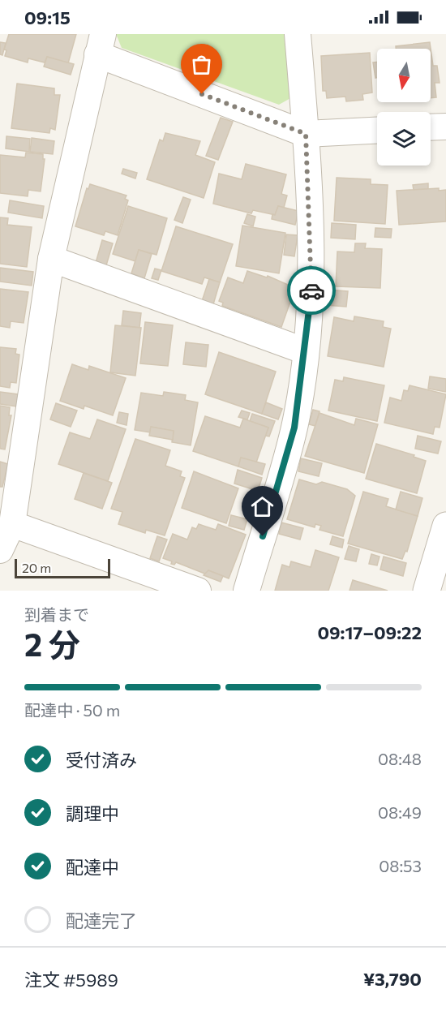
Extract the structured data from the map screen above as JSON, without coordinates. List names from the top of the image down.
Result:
{
  "scale_bar": "20 m",
  "north": "bottom",
  "page": {
    "status": "09:15",
    "scale": "20 m",
    "heading": ["2 分", "到着まで", "09:17–09:22"],
    "panel": ["注文 #5989", "¥3,790"],
    "bar": "配達中 · 50 m",
    "list": [
      ["受付済み", "08:48"],
      ["調理中", "08:49"],
      ["配達中", "08:53"],
      "配達完了"
    ]
  }
}
